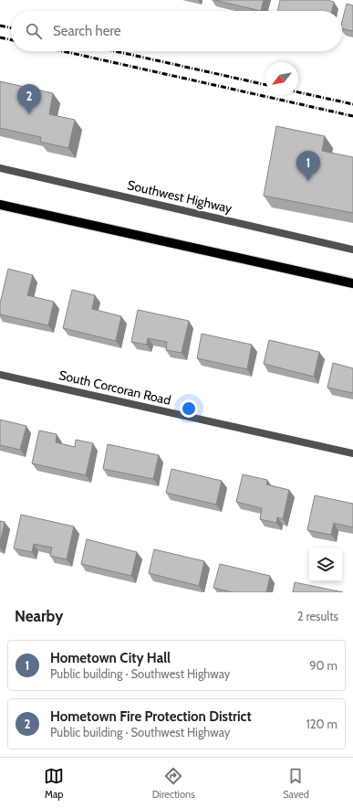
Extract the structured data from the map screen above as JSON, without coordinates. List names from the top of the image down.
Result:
{
  "streets": {
    "street": ["Southwest Highway", "South Corcoran Road"]
  },
  "north": "bottom left",
  "page": {
    "search": "Search here",
    "pins": ["2", "1"],
    "heading": ["Nearby", "2 results"],
    "list": [
      {
        "mark": "1",
        "name": "Hometown City Hall",
        "note": "Public building · Southwest Highway",
        "value": "90 m"
      },
      {
        "mark": "2",
        "name": "Hometown Fire Protection District",
        "note": "Public building · Southwest Highway",
        "value": "120 m"
      }
    ],
    "nav": ["Map", "Directions", "Saved"]
  }
}
